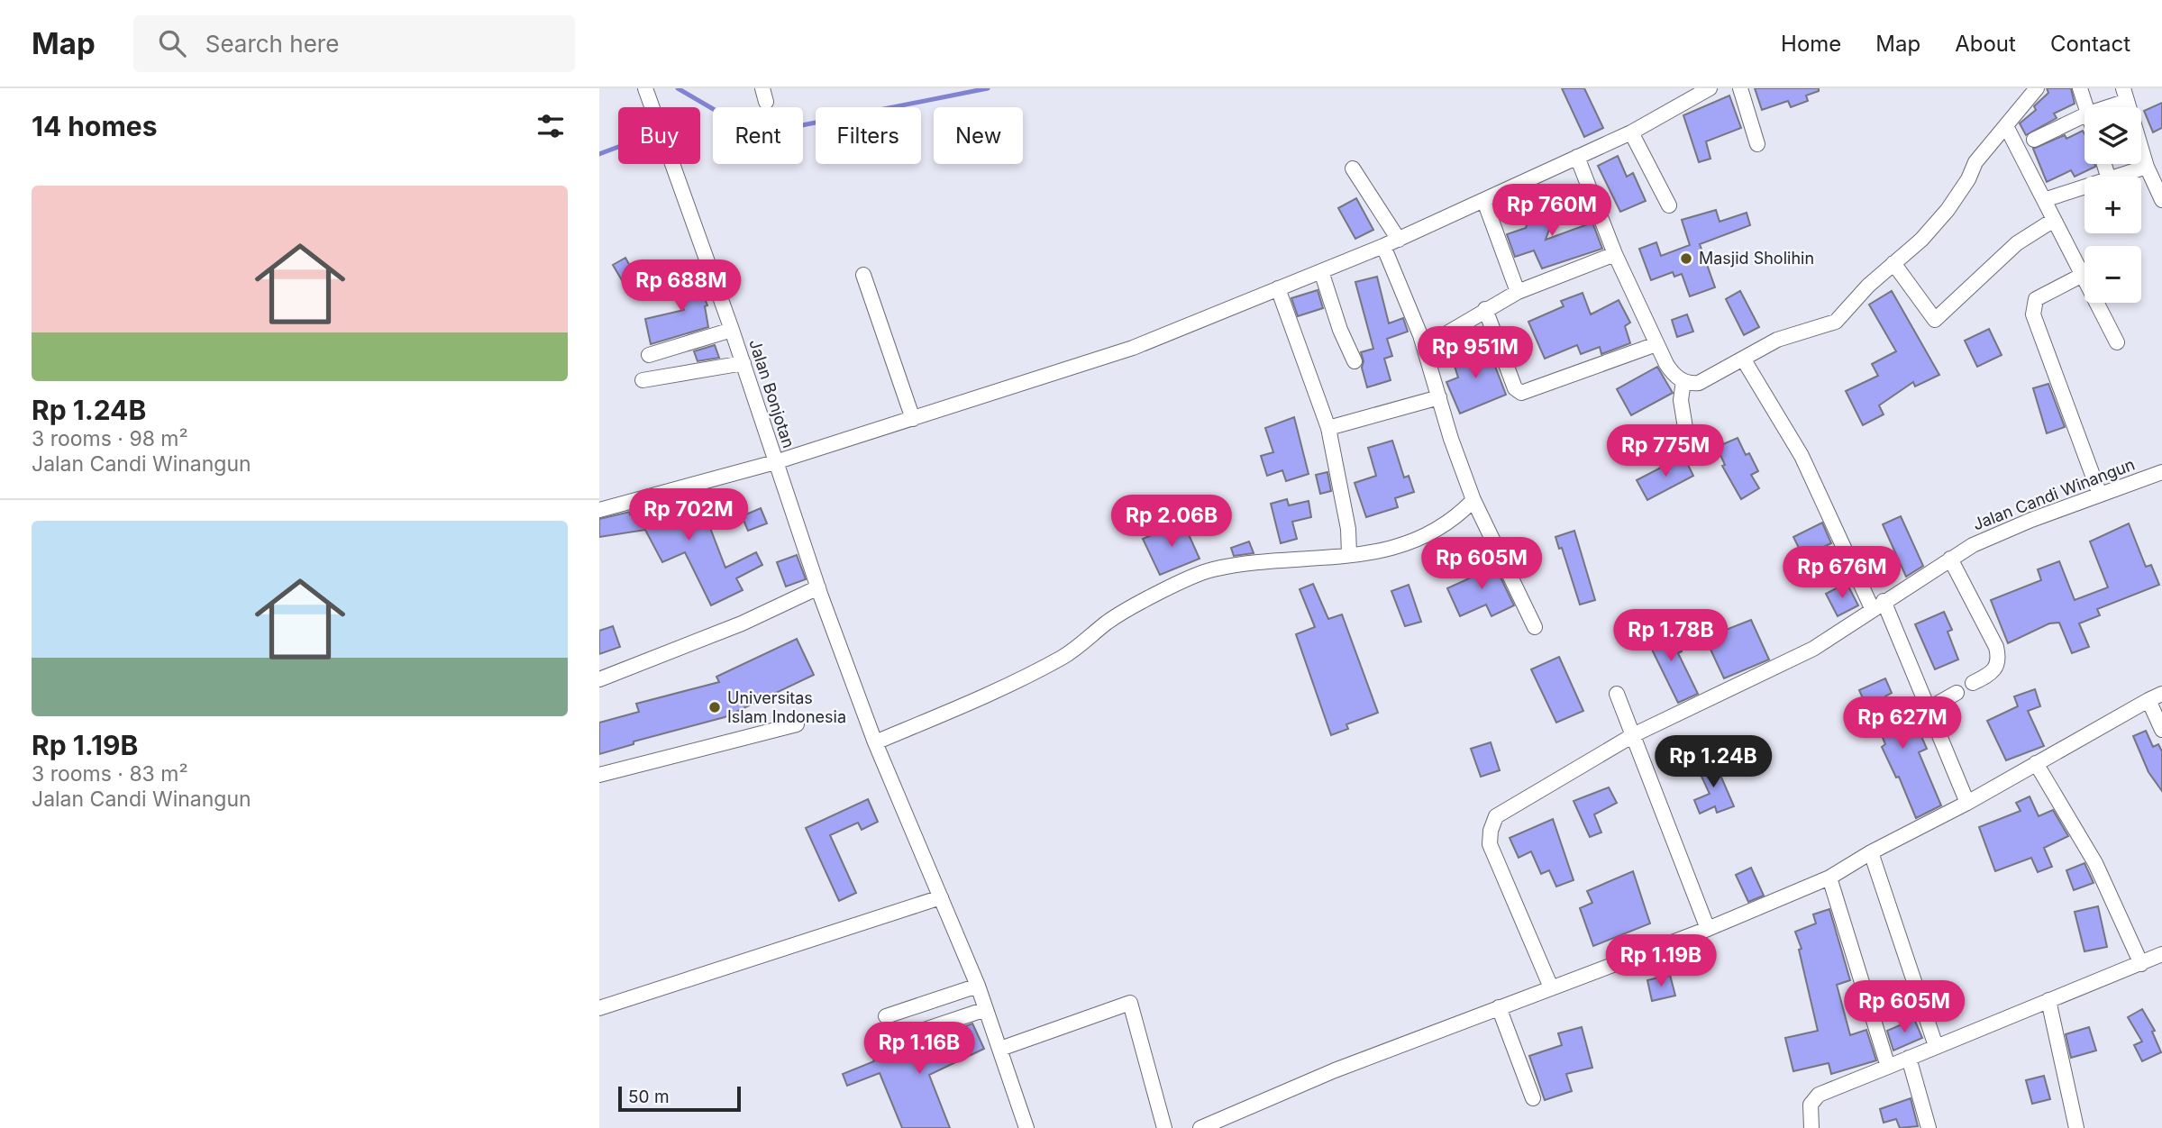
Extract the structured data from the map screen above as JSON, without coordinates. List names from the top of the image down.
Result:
{
  "streets": {
    "street": ["Jalan Bonjotan", "Jalan Candi Winangun"]
  },
  "places": ["Masjid Sholihin", "Universitas Islam Indonesia"],
  "scale_bar": "50 m",
  "page": {
    "header": "Map",
    "search": "Search here",
    "nav": [
      "Home",
      "Map",
      "About",
      "Contact"
    ],
    "heading": "14 homes",
    "map_buttons": ["+", "−"],
    "chip": [
      "Buy",
      "Rent",
      "Filters",
      "New"
    ],
    "list": [
      {
        "name": "Rp 1.24B",
        "note": "3 rooms · 98 m² · Jalan Candi Winangun"
      },
      {
        "name": "Rp 1.19B",
        "note": "3 rooms · 83 m² · Jalan Candi Winangun"
      }
    ],
    "price": [
      "Rp 760M",
      "Rp 688M",
      "Rp 951M",
      "Rp 775M",
      "Rp 702M",
      "Rp 2.06B",
      "Rp 605M",
      "Rp 676M",
      "Rp 1.78B",
      "Rp 627M",
      "Rp 1.24B",
      "Rp 1.19B",
      "Rp 605M",
      "Rp 1.16B"
    ],
    "scale": "50 m"
  }
}
